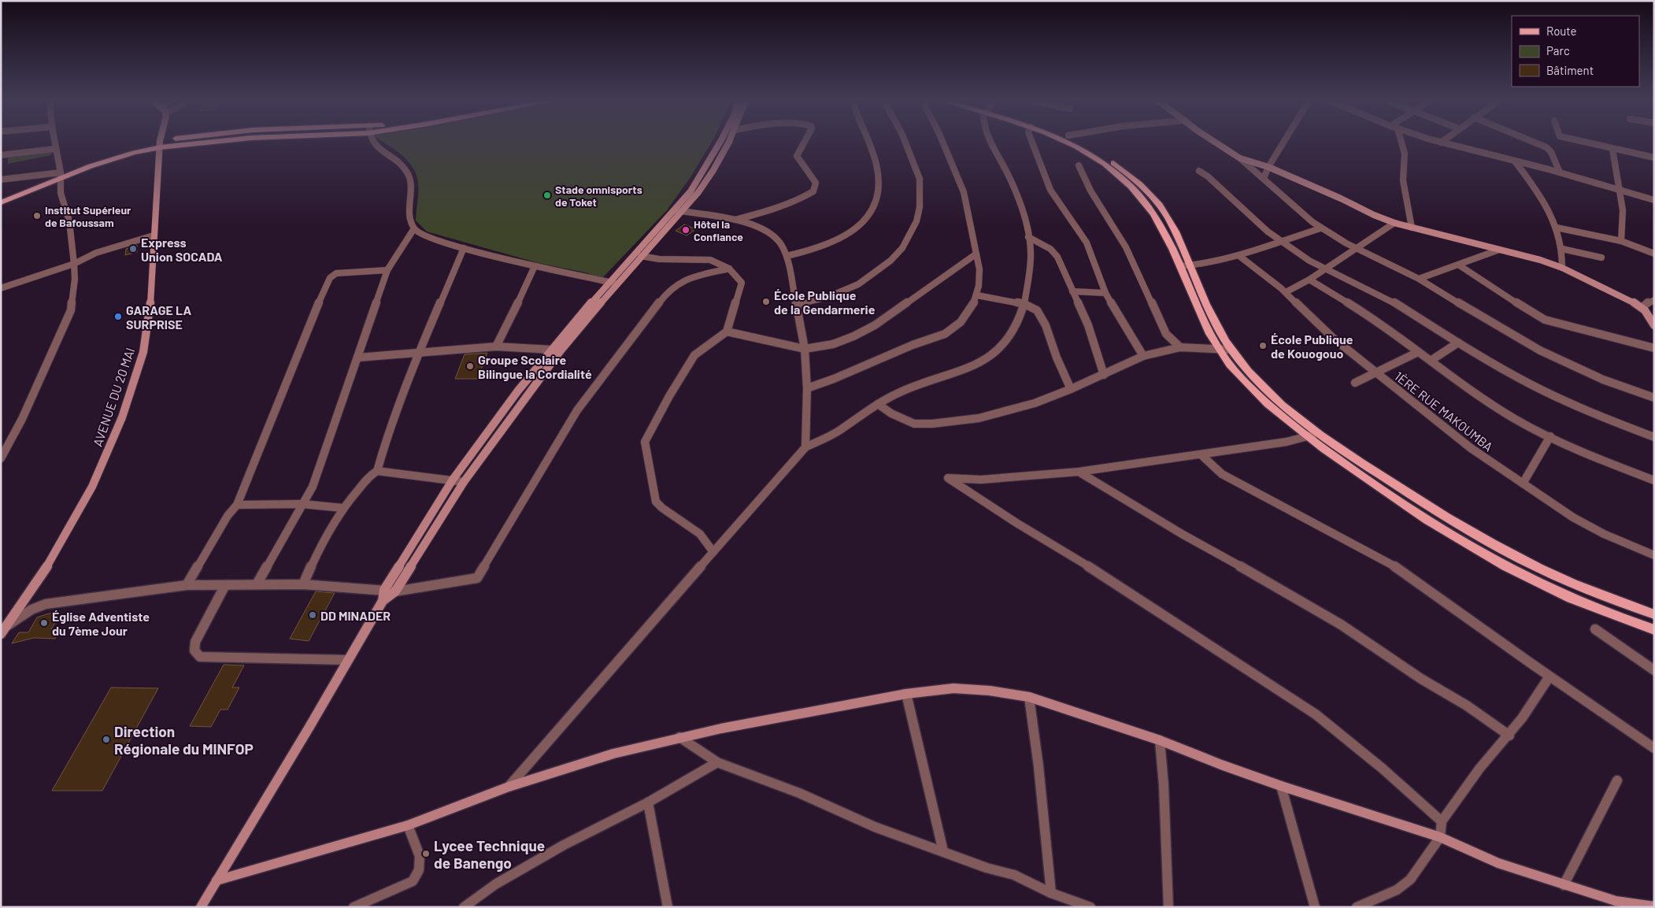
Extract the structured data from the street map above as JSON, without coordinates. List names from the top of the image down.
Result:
{
  "streets": {
    "street": ["AVENUE DU 20 MAI", "1ÈRE RUE MAKOUMBA"]
  },
  "places": [
    "Stade omnisports de Toket",
    "Institut Supérieur de Bafoussam",
    "Hôtel la Confiance",
    "Express Union SOCADA",
    "École Publique de la Gendarmerie",
    "GARAGE LA SURPRISE",
    "École Publique de Kouogouo",
    "Groupe Scolaire Bilingue la Cordialité",
    "DD MINADER",
    "Église Adventiste du 7ème Jour",
    "Direction Régionale du MINFOP",
    "Lycee Technique de Banengo"
  ],
  "legend": ["Route", "Parc", "Bâtiment"]
}
